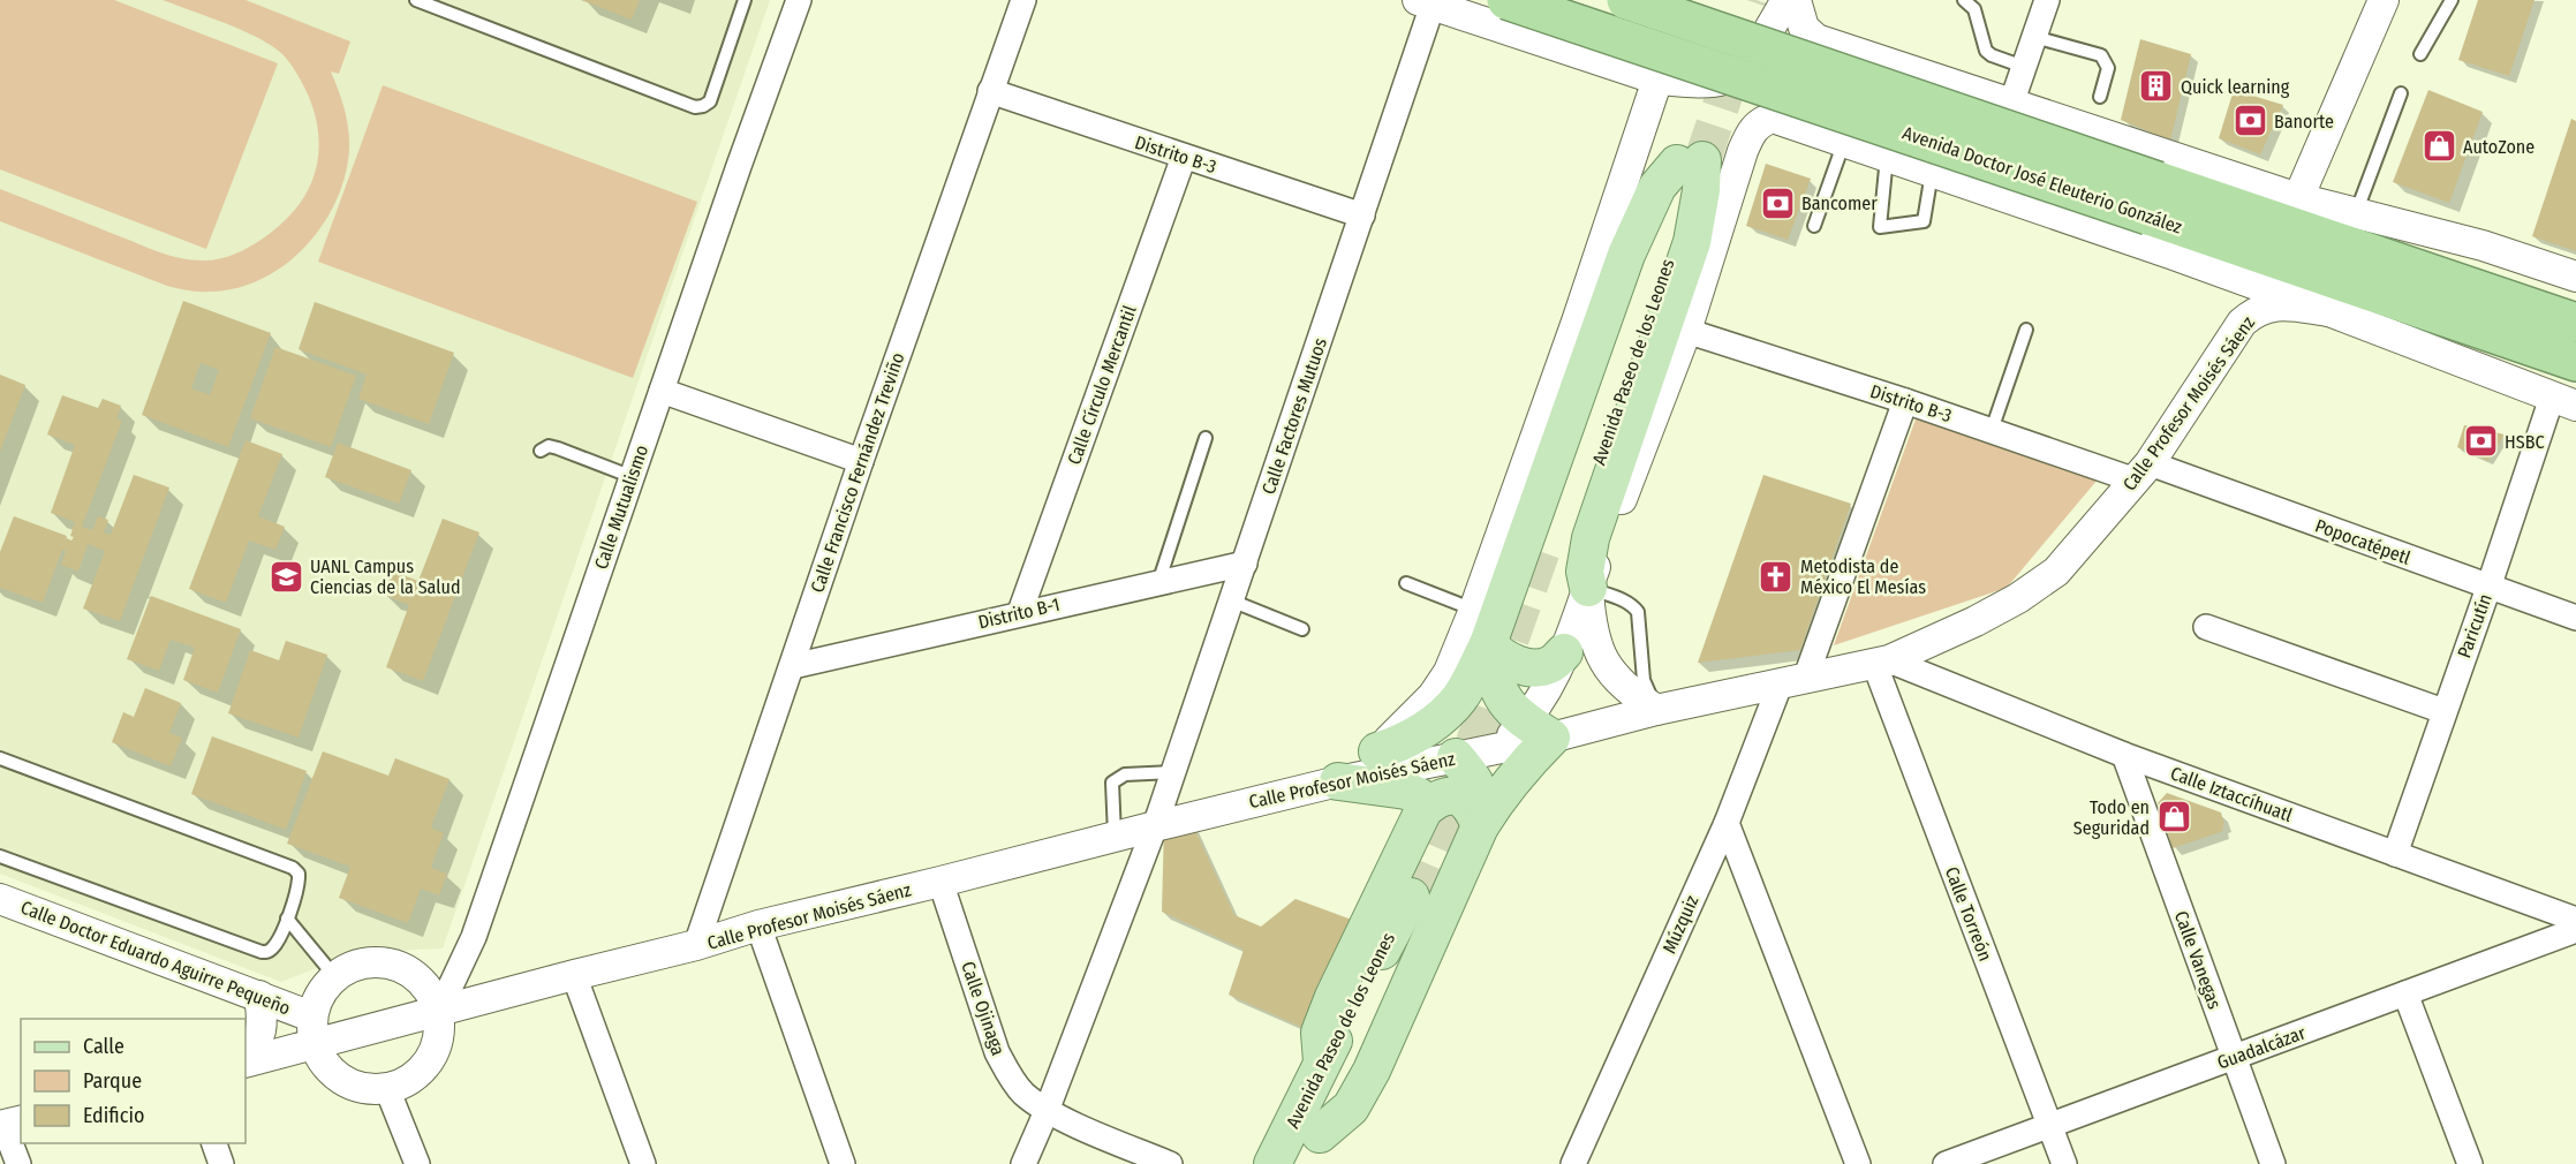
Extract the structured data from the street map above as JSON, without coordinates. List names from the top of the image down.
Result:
{
  "streets": {
    "highway": ["Avenida Doctor José Eleuterio González"],
    "main road": ["Avenida Paseo de los Leones"],
    "street": [
      "Distrito B-3",
      "Calle Círculo Mercantil",
      "Calle Profesor Moisés Sáenz",
      "Calle Factores Mutuos",
      "Calle Francisco Fernández Treviño",
      "Calle Mutualismo",
      "Popocatépetl",
      "Distrito B-1",
      "Paricutín",
      "Calle Iztaccíhuatl",
      "Calle Torreón",
      "Múzquiz",
      "Calle Doctor Eduardo Aguirre Pequeño",
      "Calle Vanegas",
      "Calle Ojinaga",
      "Guadalcázar"
    ]
  },
  "crossings": [
    ["Distrito B-3", "Calle Círculo Mercantil"],
    ["Distrito B-3", "Calle Profesor Moisés Sáenz"],
    ["Distrito B-3", "Calle Factores Mutuos"],
    ["Distrito B-3", "Calle Francisco Fernández Treviño"],
    ["Distrito B-3", "Popocatépetl"],
    ["Distrito B-3", "Múzquiz"],
    ["Calle Círculo Mercantil", "Distrito B-1"],
    ["Calle Profesor Moisés Sáenz", "Calle Factores Mutuos"],
    ["Calle Profesor Moisés Sáenz", "Calle Francisco Fernández Treviño"],
    ["Calle Profesor Moisés Sáenz", "Calle Mutualismo"],
    ["Calle Profesor Moisés Sáenz", "Popocatépetl"],
    ["Calle Profesor Moisés Sáenz", "Calle Iztaccíhuatl"],
    ["Calle Profesor Moisés Sáenz", "Calle Torreón"],
    ["Calle Profesor Moisés Sáenz", "Múzquiz"],
    ["Calle Profesor Moisés Sáenz", "Calle Doctor Eduardo Aguirre Pequeño"],
    ["Calle Profesor Moisés Sáenz", "Calle Ojinaga"],
    ["Calle Factores Mutuos", "Distrito B-1"],
    ["Calle Factores Mutuos", "Calle Ojinaga"],
    ["Calle Francisco Fernández Treviño", "Distrito B-1"],
    ["Popocatépetl", "Paricutín"],
    ["Paricutín", "Calle Iztaccíhuatl"],
    ["Calle Iztaccíhuatl", "Calle Torreón"],
    ["Calle Iztaccíhuatl", "Calle Vanegas"],
    ["Calle Torreón", "Guadalcázar"],
    ["Calle Vanegas", "Guadalcázar"]
  ],
  "places": {
    "building": ["Quick learning"],
    "bank": ["Banorte", "Bancomer", "HSBC"],
    "shop": ["AutoZone", "Todo en Seguridad"],
    "school or university": ["UANL Campus Ciencias de la Salud"],
    "church": ["Metodista de México El Mesías"]
  },
  "legend": ["Calle", "Parque", "Edificio"]
}
